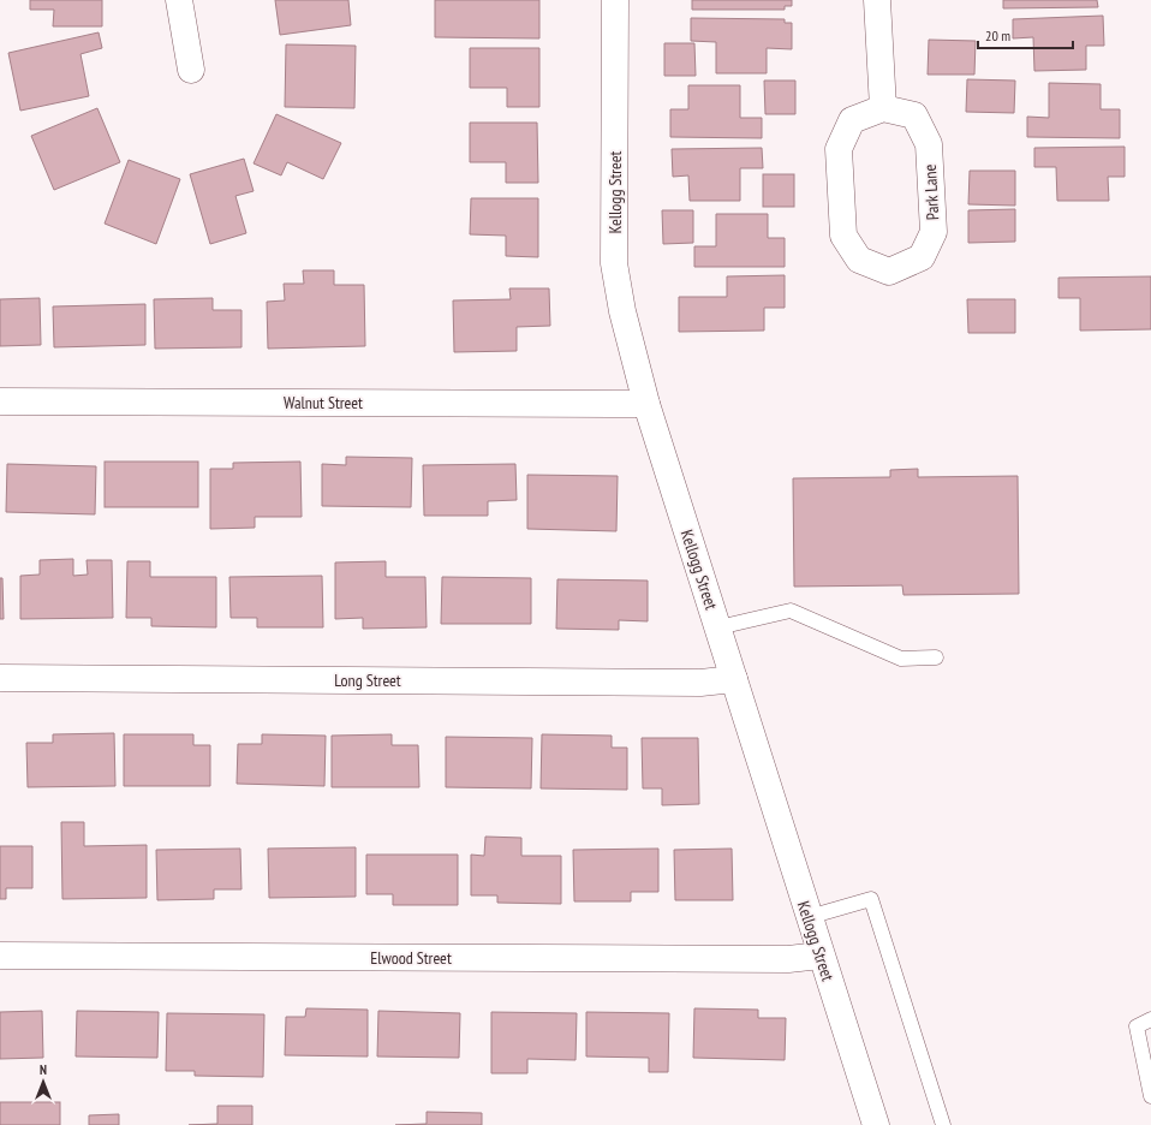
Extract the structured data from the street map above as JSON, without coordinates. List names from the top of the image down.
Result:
{
  "streets": {
    "street": [
      "Kellogg Street",
      "Park Lane",
      "Walnut Street",
      "Long Street",
      "Elwood Street"
    ]
  },
  "crossings": [
    ["Kellogg Street", "Walnut Street"],
    ["Kellogg Street", "Long Street"],
    ["Kellogg Street", "Elwood Street"]
  ],
  "scale_bar": "20 m",
  "north": "top"
}
